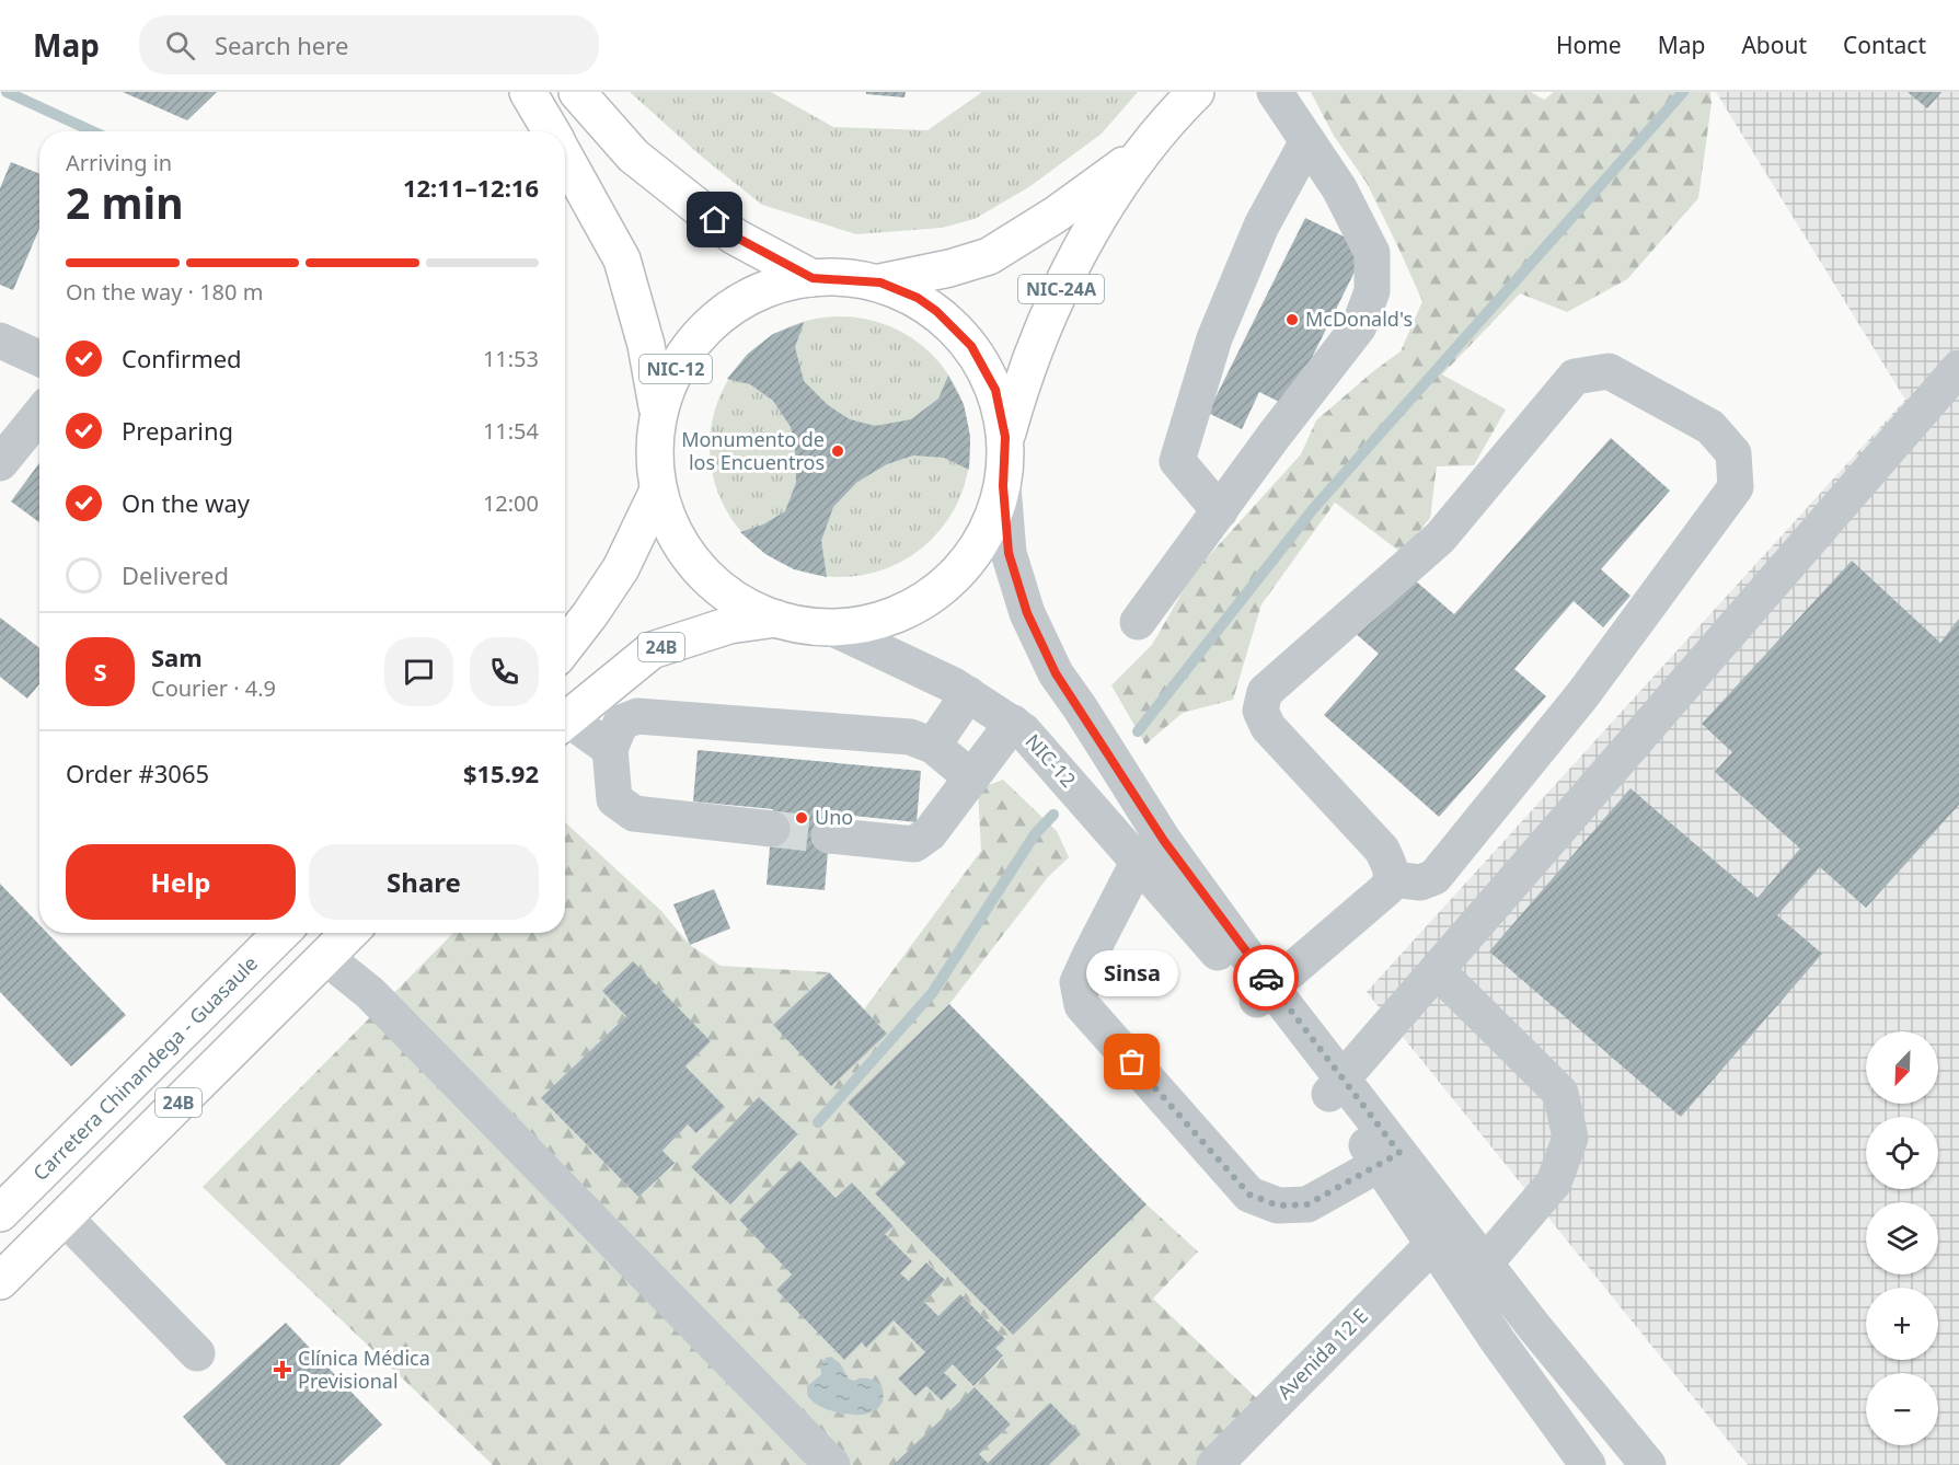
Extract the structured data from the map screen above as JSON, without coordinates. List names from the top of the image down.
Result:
{
  "streets": {
    "highway": [
      "NIC-24A",
      "NIC-12",
      "24B",
      "Carretera Chinandega - Guasaule"
    ],
    "street": ["Avenida 12 E"]
  },
  "crossings": [
    ["NIC-24A", "NIC-12"],
    ["NIC-12", "24B"]
  ],
  "places": {
    "other": [
      "McDonald's",
      "Monumento de los Encuentros",
      "Uno",
      "Sinsa"
    ],
    "health": ["Clínica Médica Previsional"]
  },
  "north": "bottom left",
  "page": {
    "header": "Map",
    "search": "Search here",
    "nav": [
      "Home",
      "Map",
      "About",
      "Contact"
    ],
    "heading": ["2 min", "Arriving in", "12:11–12:16"],
    "panel": [
      "Sam",
      "Courier · 4.9",
      "Order #3065",
      "$15.92"
    ],
    "bar": "On the way · 180 m",
    "list": [
      ["Confirmed", "11:53"],
      ["Preparing", "11:54"],
      ["On the way", "12:00"],
      "Delivered"
    ],
    "round": "S",
    "buttons": ["Help", "Share"],
    "bubble": "Sinsa",
    "map_buttons": ["+", "−"]
  }
}
